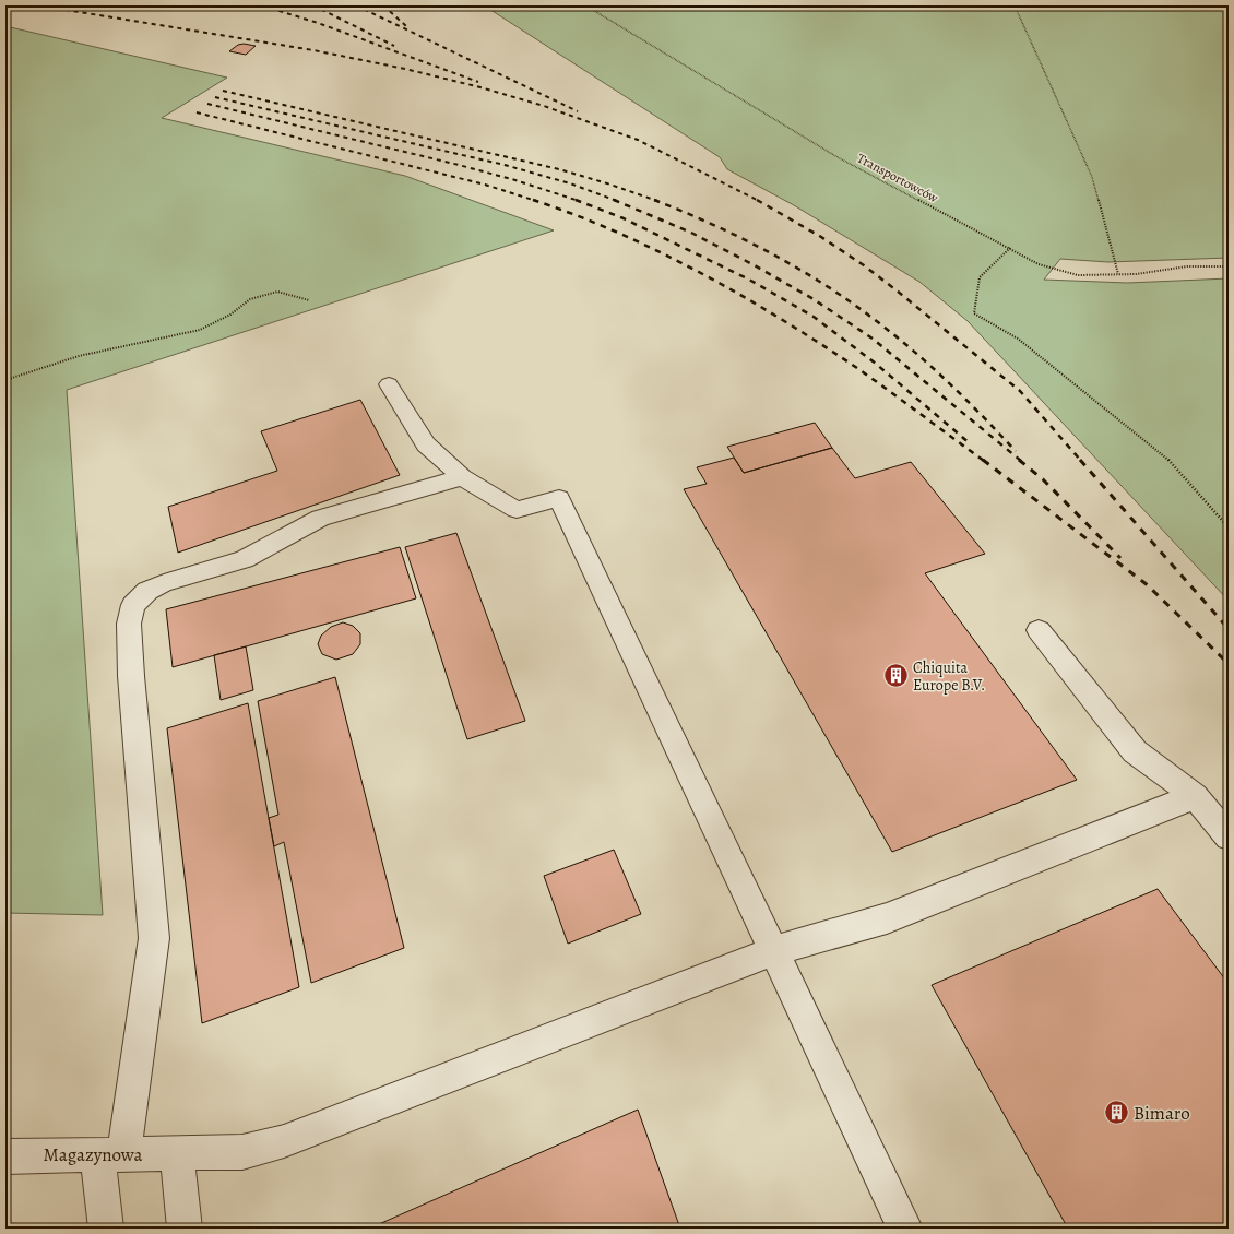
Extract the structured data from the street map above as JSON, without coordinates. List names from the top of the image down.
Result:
{
  "streets": {
    "street": ["Magazynowa"],
    "path": ["Transportowców"]
  },
  "places": {
    "building": ["Chiquita Europe B.V.", "Bimaro"]
  }
}
